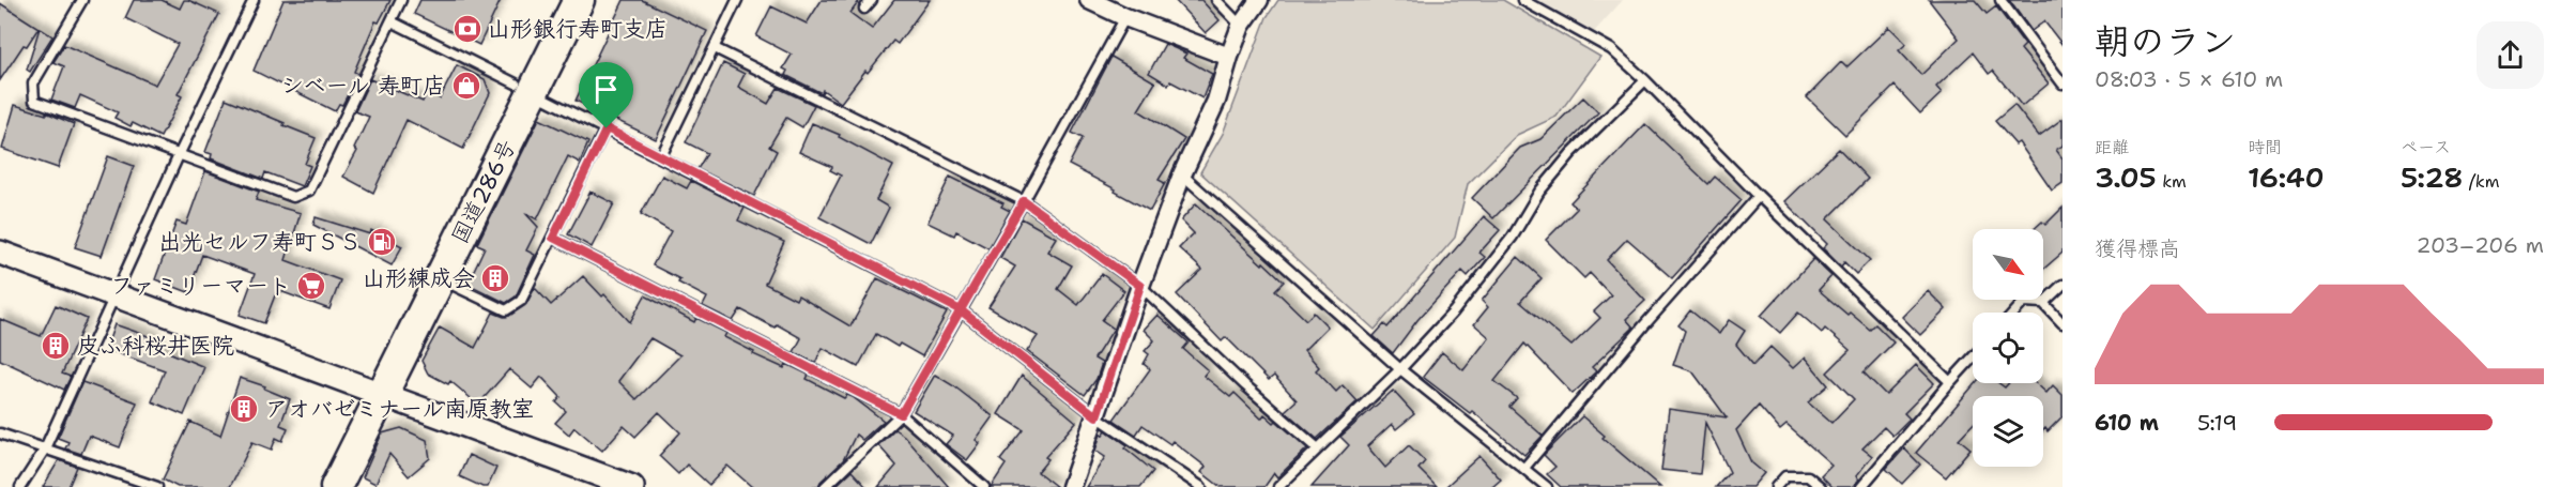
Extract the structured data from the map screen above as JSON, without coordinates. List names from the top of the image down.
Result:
{
  "streets": {
    "highway": ["国道286号"]
  },
  "places": {
    "bank": ["山形銀行寿町支店"],
    "shop": ["シベール 寿町店"],
    "fuel station": ["出光セルフ寿町ＳＳ"],
    "building": ["山形練成会", "皮ふ科桜井医院", "アオバゼミナール南原教室"],
    "supermarket": ["ファミリーマート"]
  },
  "north": "bottom right",
  "page": {
    "heading": ["朝のラン", "08:03 · 5 × 610 m"],
    "stats": [
      ["距離", "3.05 km"],
      ["時間", "16:40"],
      ["ペース", "5:28 /km"]
    ],
    "chart": ["獲得標高", "203–206 m"],
    "list": [
      {
        "name": "610 m",
        "note": "5:19"
      }
    ]
  }
}
